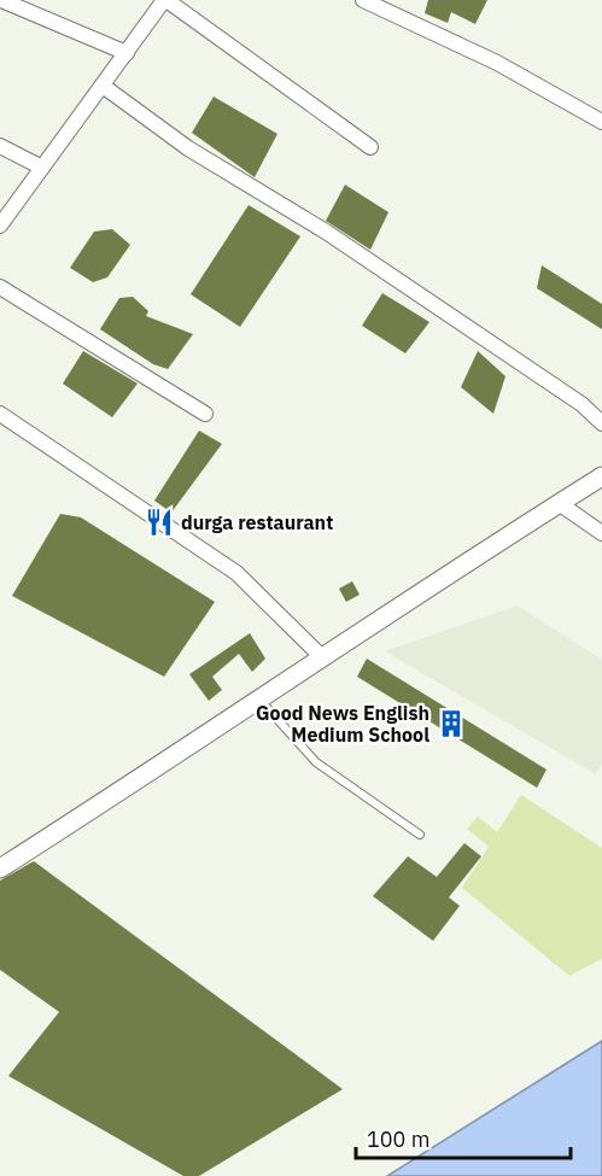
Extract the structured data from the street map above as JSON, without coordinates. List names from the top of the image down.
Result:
{
  "places": {
    "restaurant": ["durga restaurant"],
    "building": ["Good News English Medium School"]
  },
  "scale_bar": "100 m"
}
